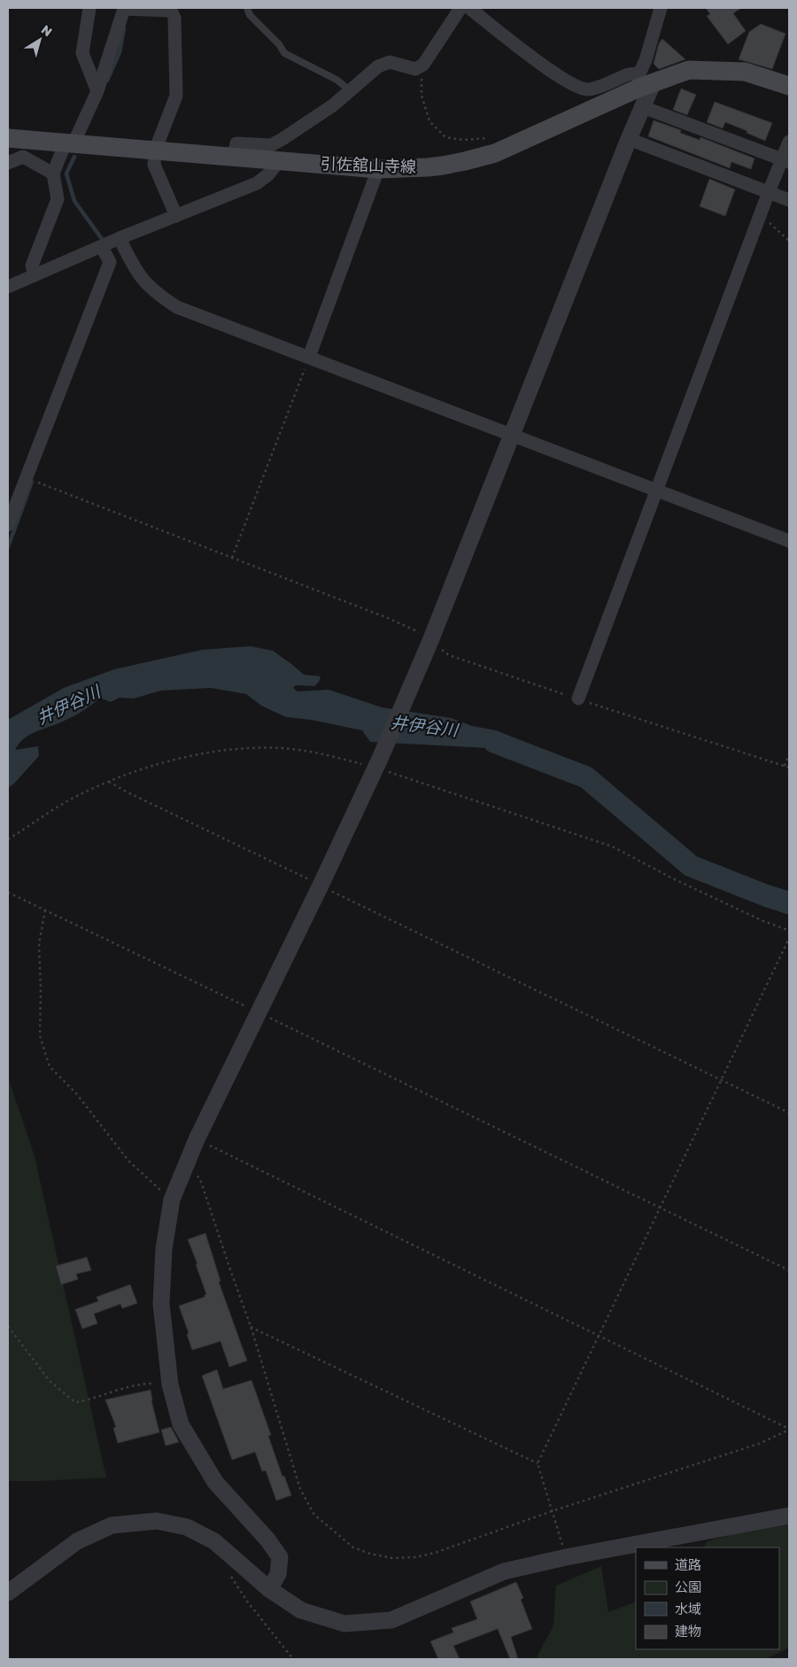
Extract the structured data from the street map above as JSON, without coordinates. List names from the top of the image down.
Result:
{
  "streets": {
    "main road": ["引佐舘山寺線"]
  },
  "water": ["井伊谷川"],
  "legend": [
    "道路",
    "公園",
    "水域",
    "建物"
  ],
  "north": "top right"
}
